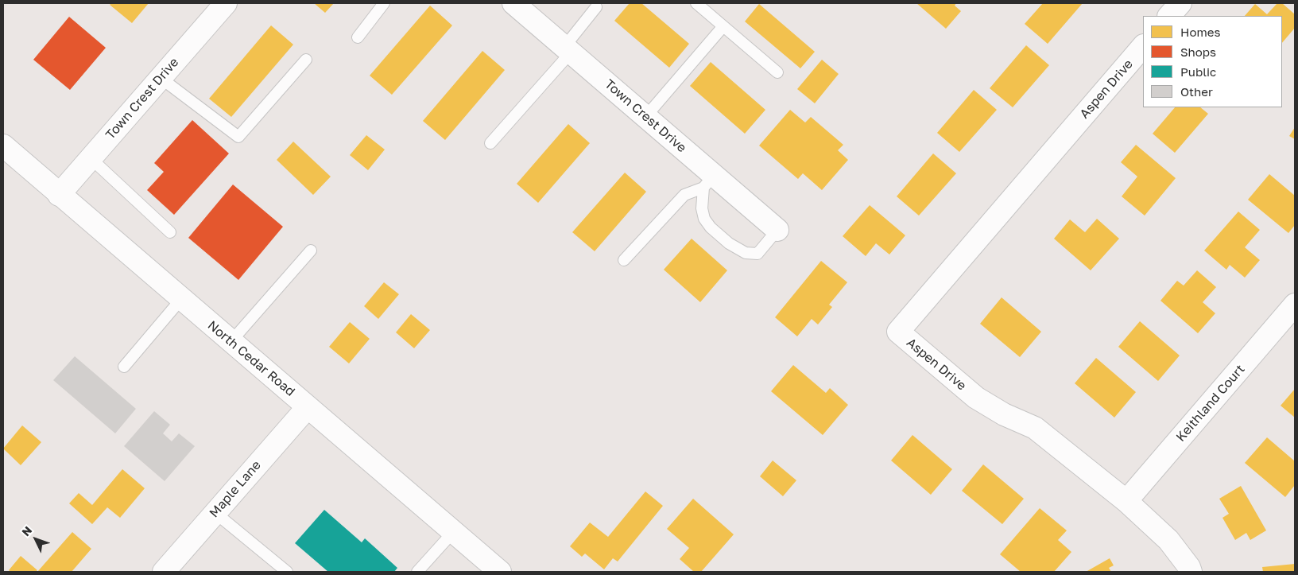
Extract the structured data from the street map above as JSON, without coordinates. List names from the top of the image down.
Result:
{
  "streets": {
    "street": [
      "Aspen Drive",
      "Town Crest Drive",
      "North Cedar Road",
      "Keithland Court",
      "Maple Lane"
    ]
  },
  "crossings": [
    ["Aspen Drive", "Keithland Court"],
    ["Town Crest Drive", "North Cedar Road"],
    ["North Cedar Road", "Maple Lane"]
  ],
  "legend": [
    "Homes",
    "Shops",
    "Public",
    "Other"
  ],
  "north": "top left"
}
